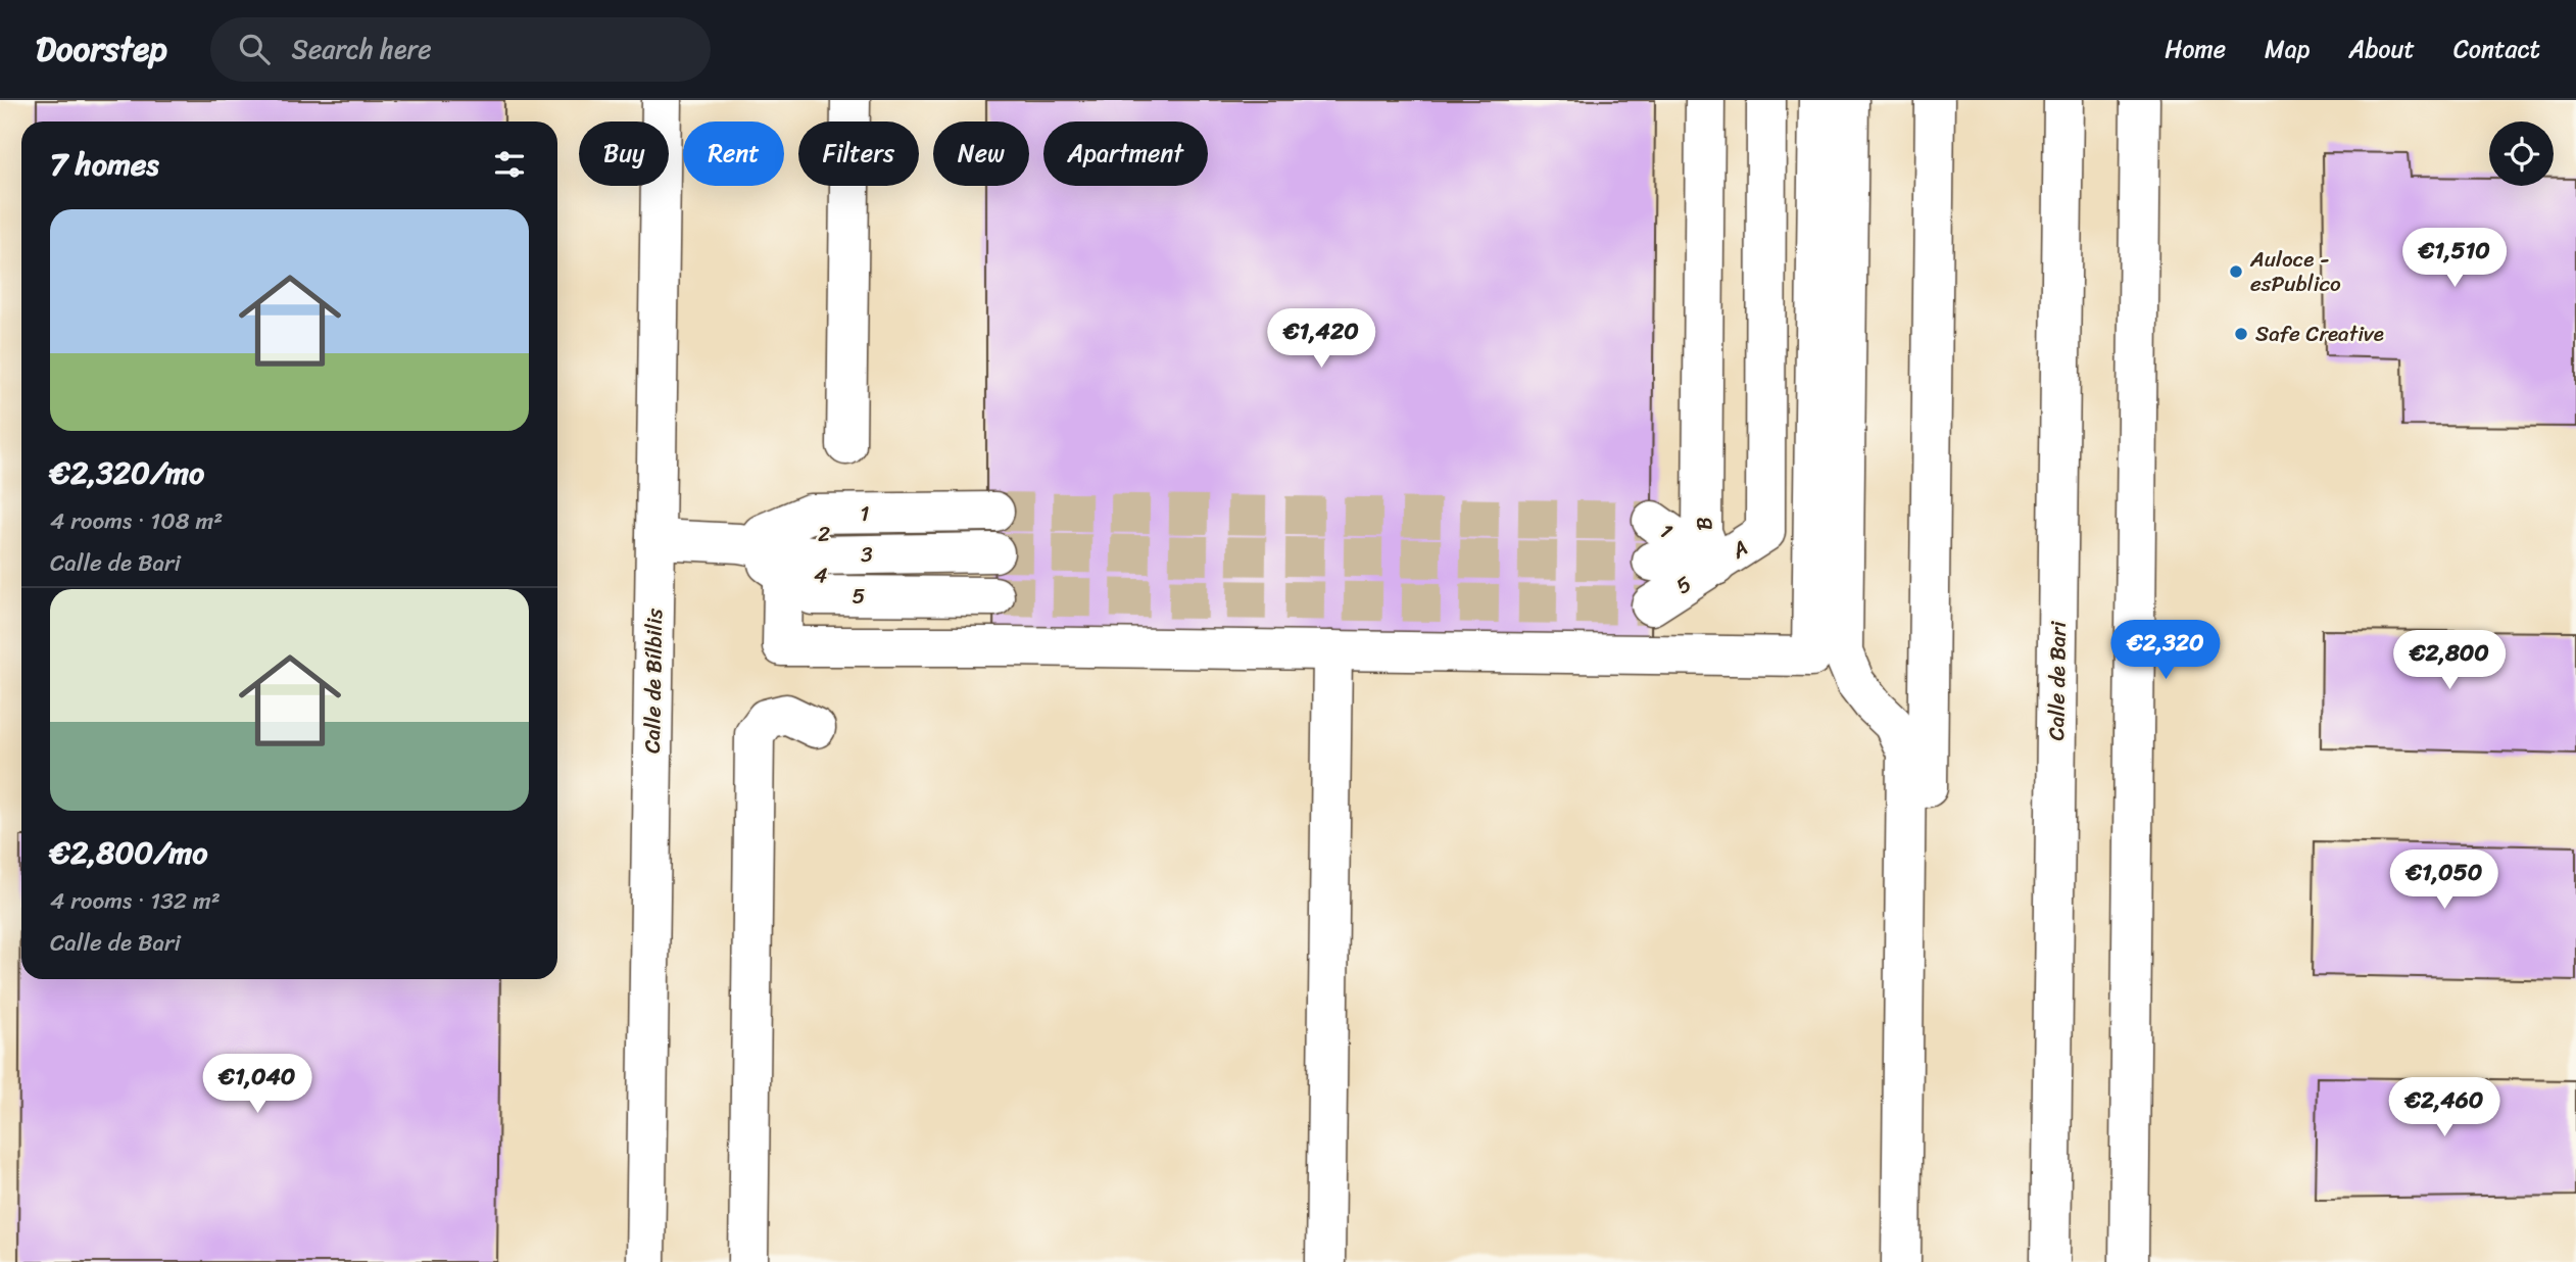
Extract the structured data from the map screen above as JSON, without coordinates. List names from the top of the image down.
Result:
{
  "streets": {
    "street": [
      "1",
      "B",
      "A",
      "4",
      "Calle de Bílbilis",
      "Calle de Bari"
    ]
  },
  "crossings": [
    ["1", "B"],
    ["1", "A"],
    ["1", "4"],
    ["1", "Calle de Bílbilis"],
    ["B", "A"]
  ],
  "places": ["Auloce - esPublico", "Safe Creative"],
  "page": {
    "header": "Doorstep",
    "search": "Search here",
    "nav": [
      "Home",
      "Map",
      "About",
      "Contact"
    ],
    "chip": [
      "Buy",
      "Rent",
      "Filters",
      "New",
      "Apartment"
    ],
    "heading": "7 homes",
    "list": [
      {
        "name": "€2,320/mo",
        "note": "4 rooms · 108 m² · Calle de Bari"
      },
      {
        "name": "€2,800/mo",
        "note": "4 rooms · 132 m² · Calle de Bari"
      }
    ],
    "price": [
      "€1,510",
      "€1,420",
      "€2,320",
      "€2,800",
      "€1,050",
      "€1,040",
      "€2,460"
    ]
  }
}
